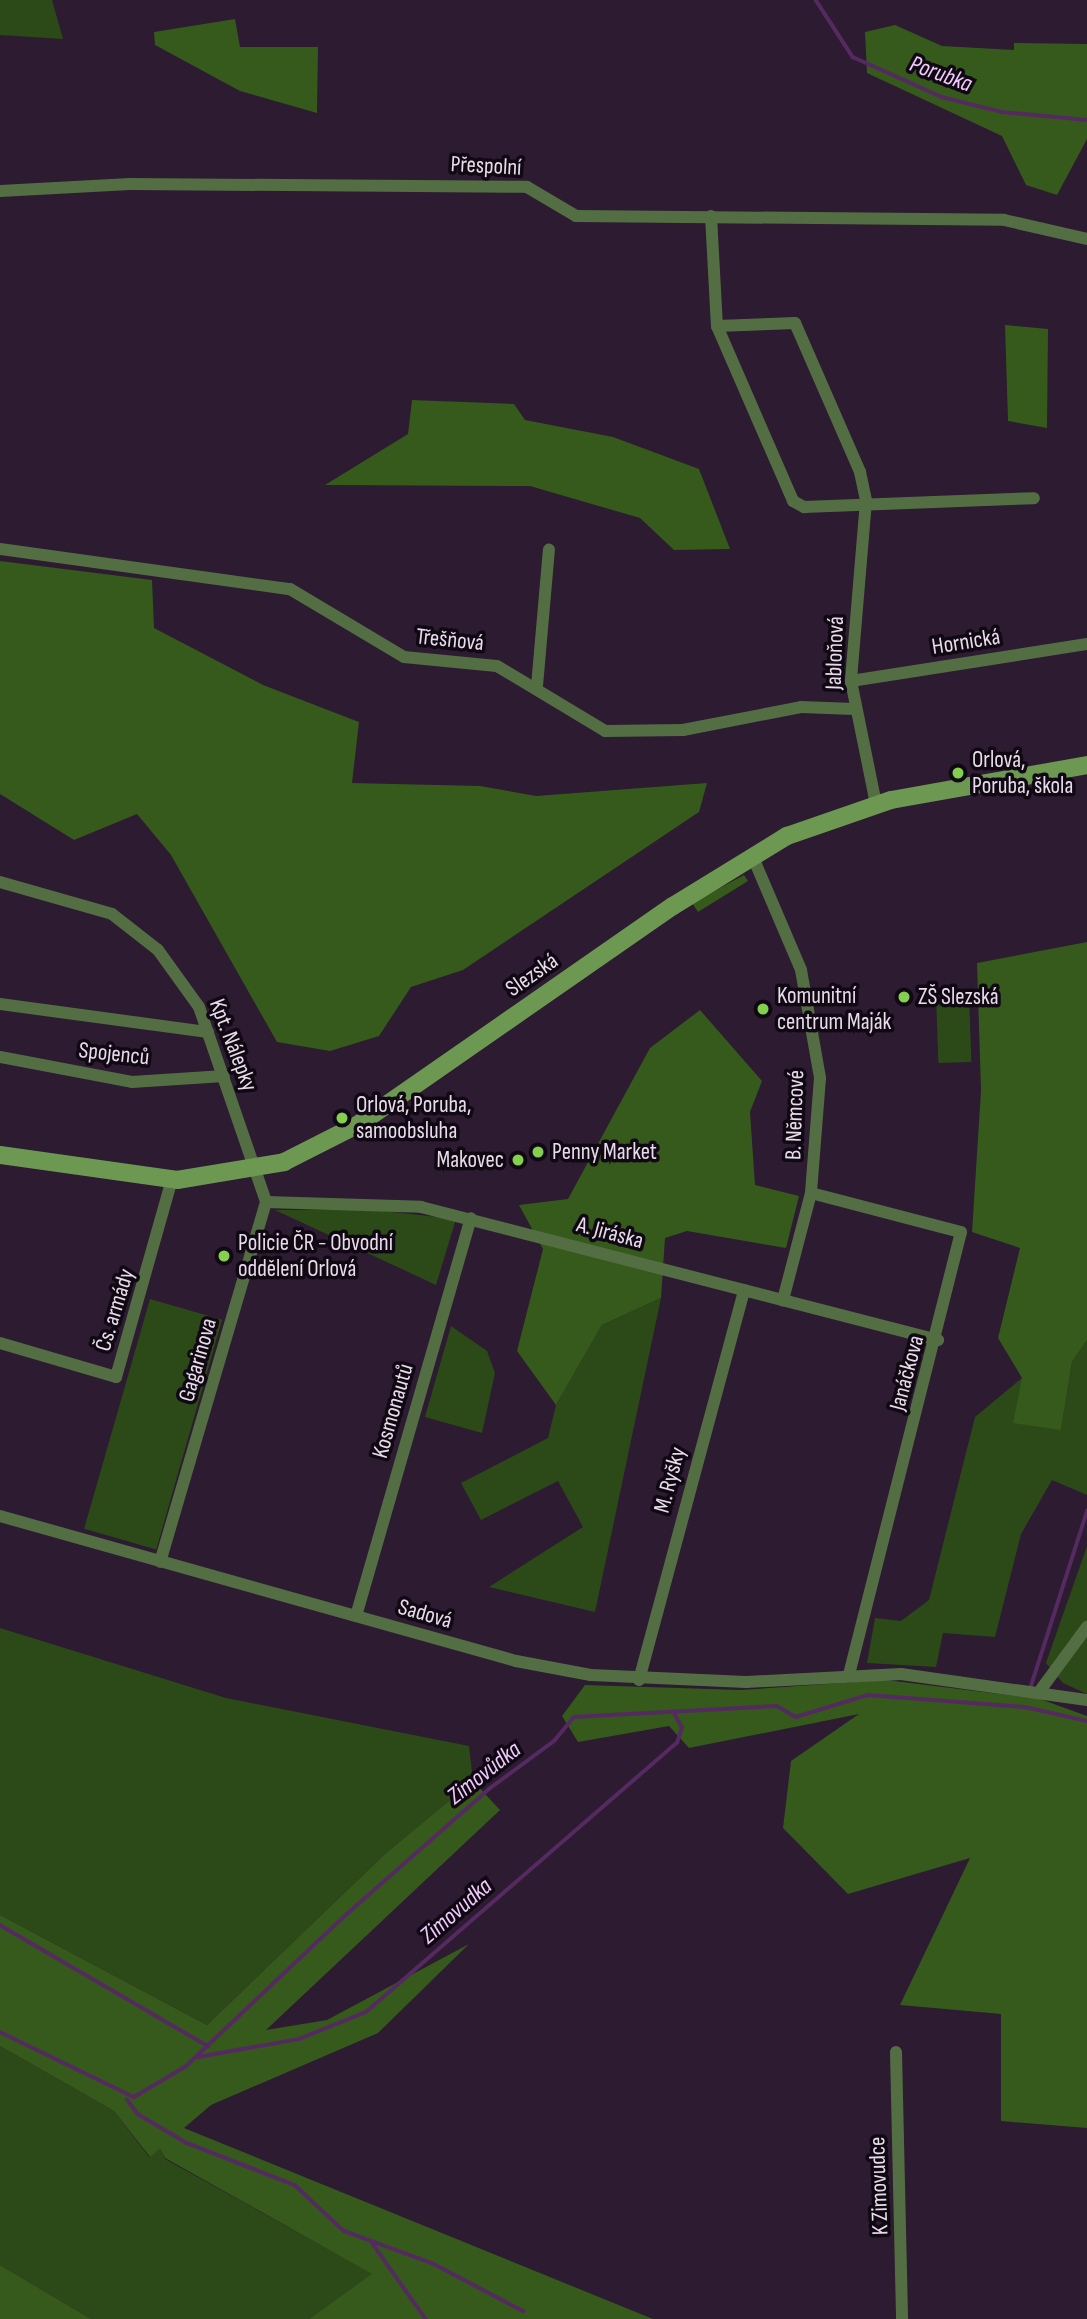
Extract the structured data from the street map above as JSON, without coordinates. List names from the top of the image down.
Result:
{
  "streets": {
    "street": [
      "Přespolní",
      "Třešňová",
      "Hornická",
      "Jabloňová",
      "Slezská",
      "Kpt. Nálepky",
      "Spojenců",
      "B. Němcové",
      "A. Jiráska",
      "Čs. armády",
      "Gagarinova",
      "Janáčkova",
      "Kosmonautů",
      "M. Ryšky",
      "Sadová",
      "K Zimovudce"
    ]
  },
  "crossings": [
    ["Třešňová", "Jabloňová"],
    ["Hornická", "Jabloňová"],
    ["Jabloňová", "Slezská"],
    ["Slezská", "Kpt. Nálepky"],
    ["Slezská", "B. Němcové"],
    ["Slezská", "Čs. armády"],
    ["Kpt. Nálepky", "Spojenců"],
    ["B. Němcové", "A. Jiráska"],
    ["B. Němcové", "Janáčkova"],
    ["A. Jiráska", "Gagarinova"],
    ["A. Jiráska", "Janáčkova"],
    ["A. Jiráska", "Kosmonautů"],
    ["A. Jiráska", "M. Ryšky"],
    ["Gagarinova", "Sadová"],
    ["Janáčkova", "Sadová"],
    ["Kosmonautů", "Sadová"],
    ["M. Ryšky", "Sadová"]
  ],
  "water": ["Porubka", "Zimovůdka", "Zimovudka"],
  "places": [
    "Orlová, Poruba, škola",
    "ZŠ Slezská",
    "Komunitní centrum Maják",
    "Orlová, Poruba, samoobsluha",
    "Penny Market",
    "Makovec",
    "Policie ČR - Obvodní oddělení Orlová"
  ]
}
